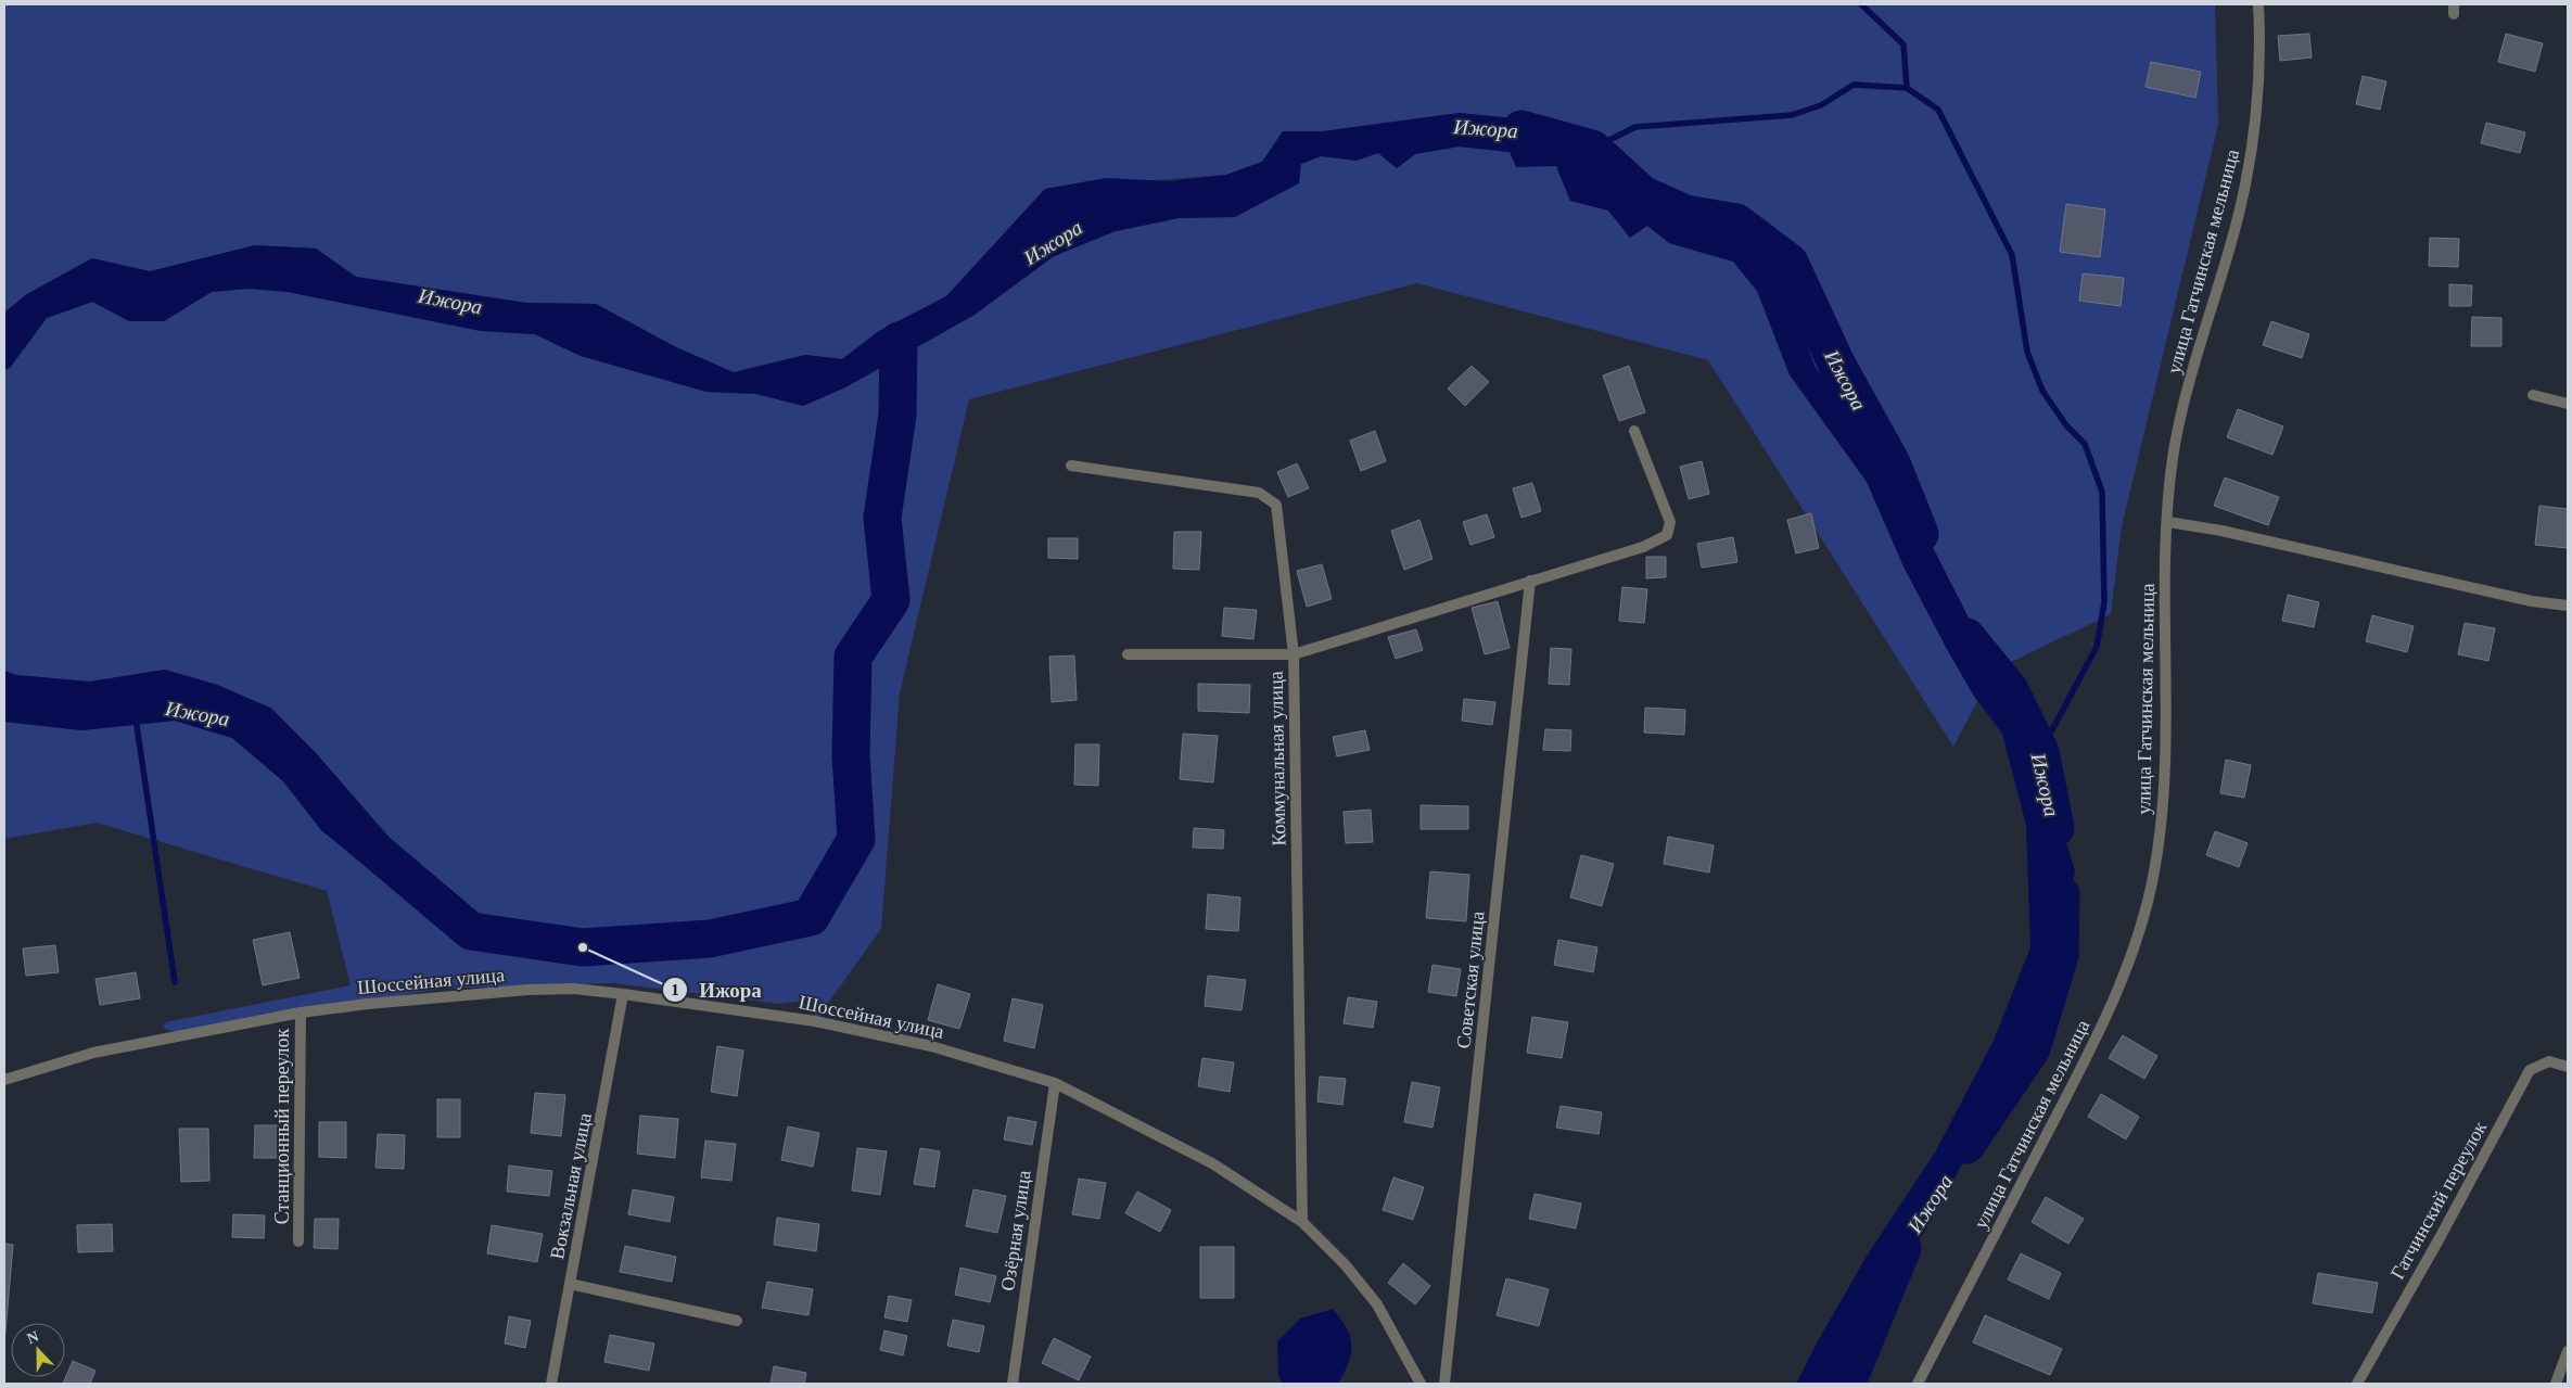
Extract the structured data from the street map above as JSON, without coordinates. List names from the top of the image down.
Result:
{
  "streets": {
    "street": [
      "улица Гатчинская мельница",
      "Коммунальная улица",
      "Советская улица",
      "Шоссейная улица",
      "Станционный переулок",
      "Вокзальная улица",
      "Гатчинский переулок",
      "Озёрная улица"
    ]
  },
  "crossings": [
    ["Коммунальная улица", "Шоссейная улица"],
    ["Шоссейная улица", "Станционный переулок"],
    ["Шоссейная улица", "Вокзальная улица"],
    ["Шоссейная улица", "Озёрная улица"]
  ],
  "water": ["Ижора"],
  "places": ["Ижора"],
  "north": "top"
}
